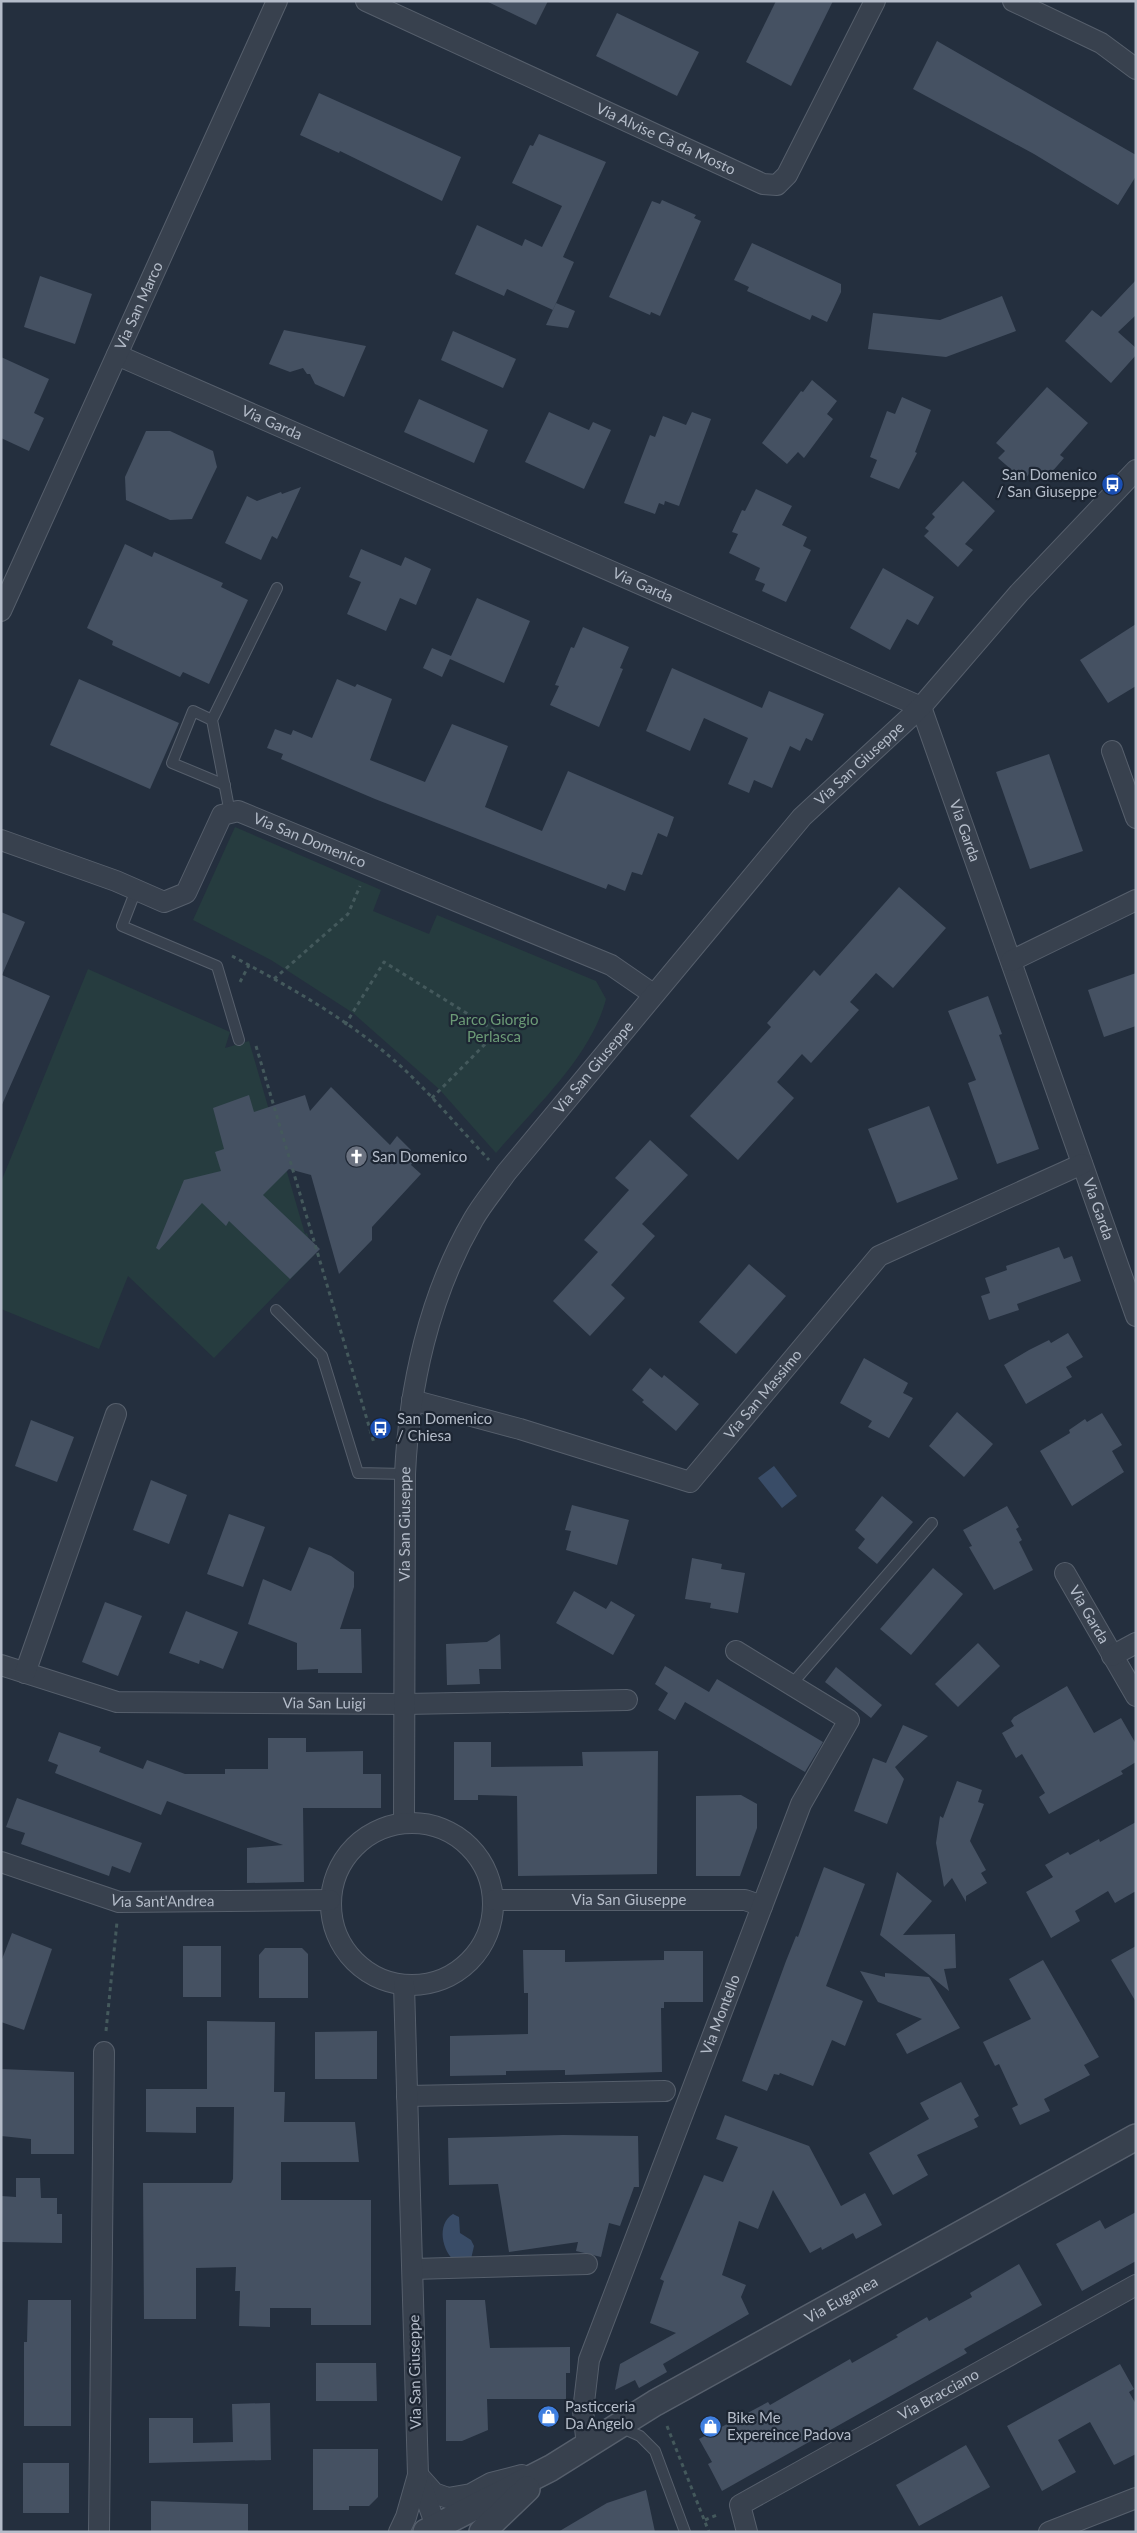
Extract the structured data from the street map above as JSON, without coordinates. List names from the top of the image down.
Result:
{
  "streets": {
    "street": [
      "Via Alvise Cà da Mosto",
      "Via San Marco",
      "Via Garda",
      "Via San Giuseppe",
      "Via San Domenico",
      "Via San Massimo",
      "Via San Luigi",
      "Via Sant'Andrea",
      "Via Montello",
      "Via Euganea",
      "Via Bracciano"
    ]
  },
  "crossings": [
    ["Via San Marco", "Via Garda"],
    ["Via Garda", "Via San Giuseppe"],
    ["Via Garda", "Via San Massimo"],
    ["Via San Giuseppe", "Via San Domenico"],
    ["Via San Giuseppe", "Via San Massimo"],
    ["Via San Giuseppe", "Via San Luigi"],
    ["Via San Giuseppe", "Via Sant'Andrea"],
    ["Via San Giuseppe", "Via Montello"],
    ["Via San Giuseppe", "Via Euganea"],
    ["Via Montello", "Via Euganea"]
  ],
  "parks": ["Parco Giorgio Perlasca"],
  "places": {
    "bus stop": ["San Domenico / San Giuseppe", "San Domenico / Chiesa"],
    "church": ["San Domenico"],
    "shop": ["Pasticceria Da Angelo", "Bike Me Expereince Padova"]
  }
}
